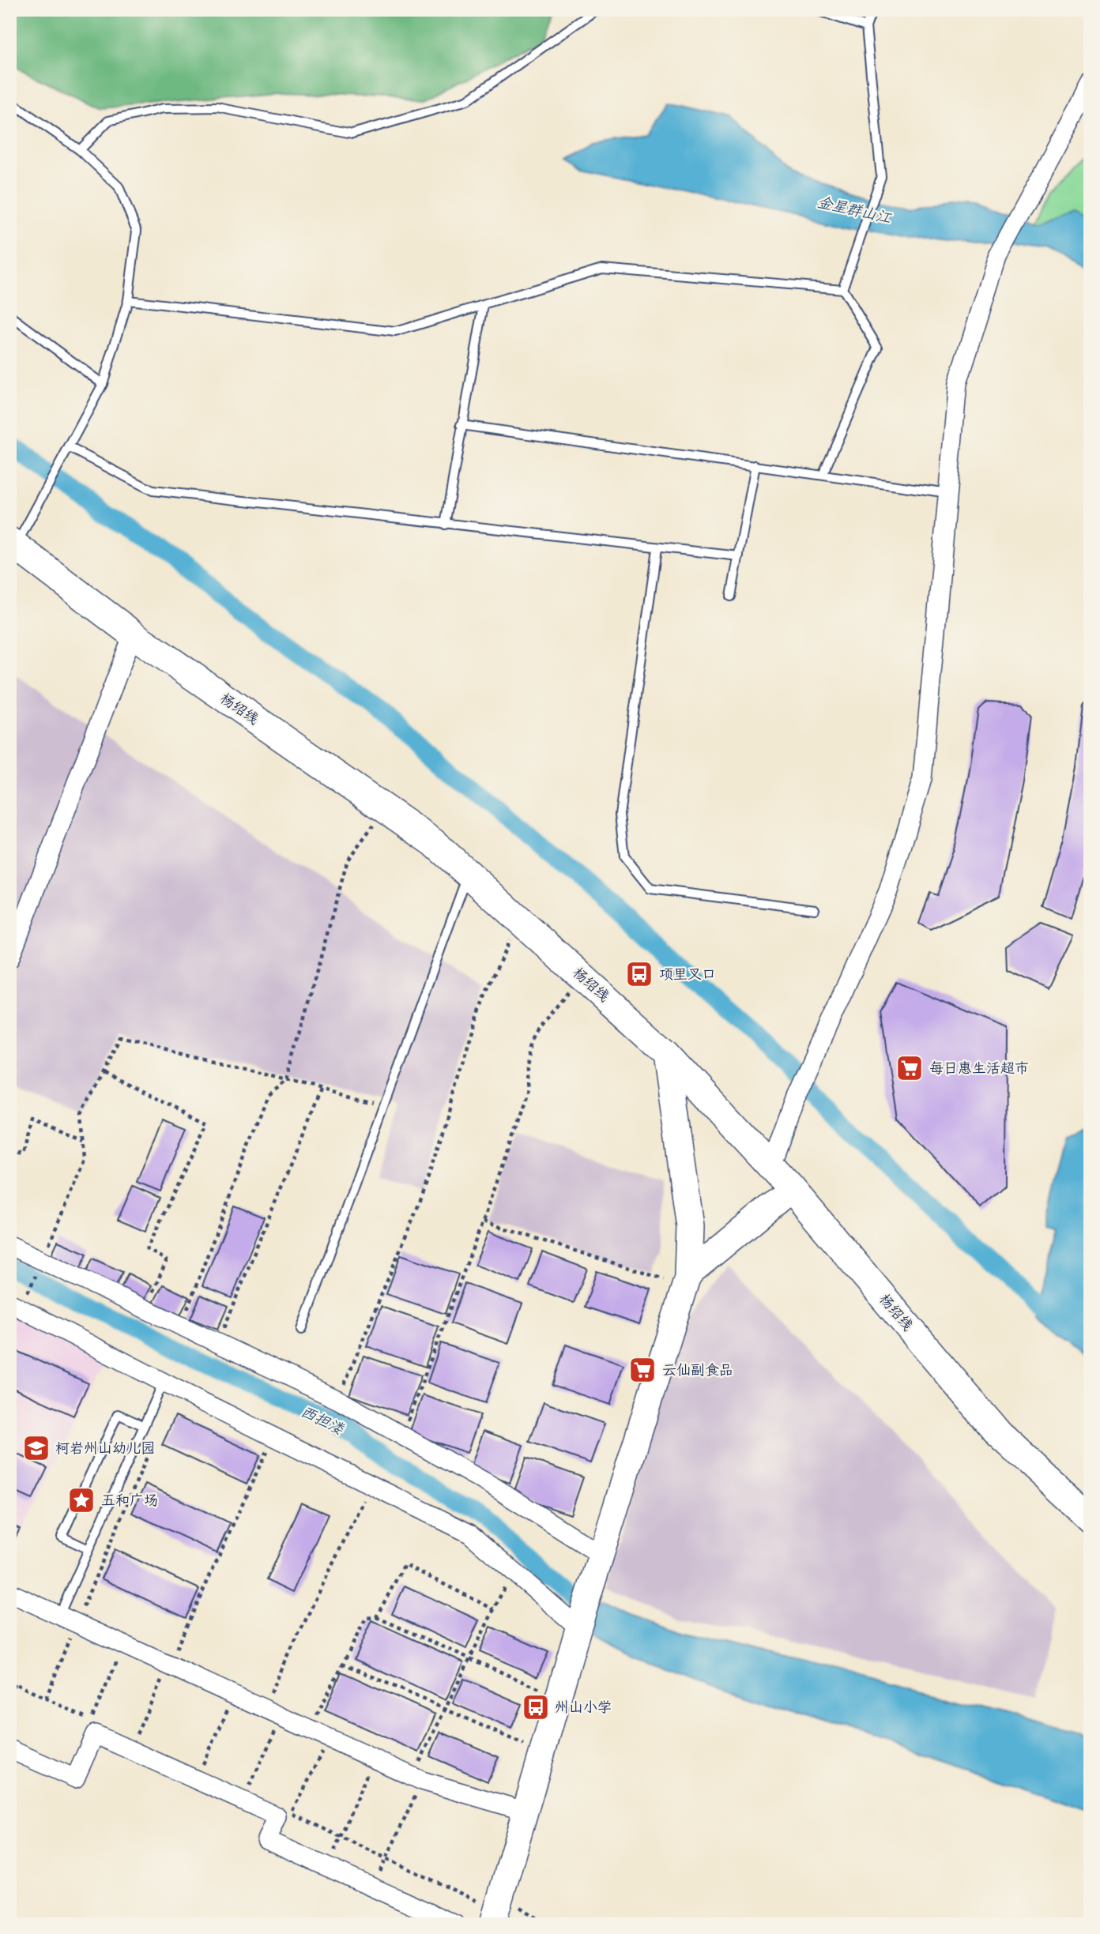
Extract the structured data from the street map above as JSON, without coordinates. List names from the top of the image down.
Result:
{
  "streets": {
    "main road": ["杨绍线"]
  },
  "water": ["金星群山江", "西担溇"],
  "places": {
    "bus stop": ["项里叉口", "州山小学"],
    "supermarket": ["每日惠生活超市", "云仙副食品"],
    "school or university": ["柯岩州山幼儿园"],
    "place": ["五和广场"]
  }
}
